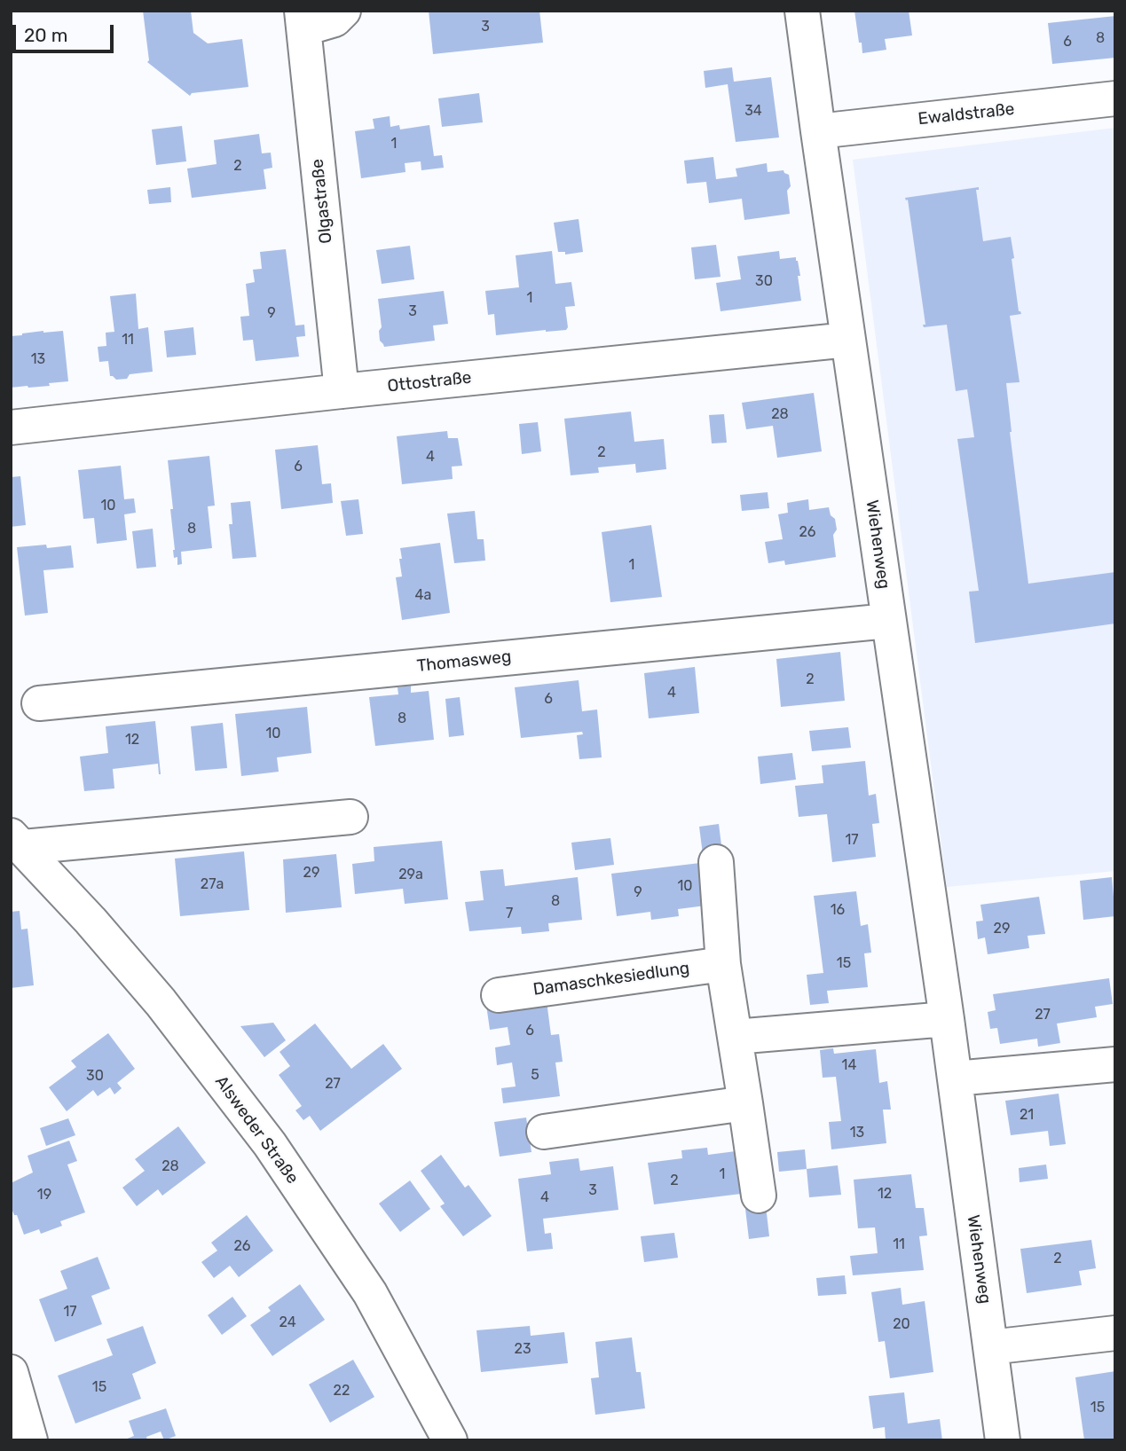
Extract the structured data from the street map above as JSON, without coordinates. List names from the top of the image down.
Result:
{
  "streets": {
    "street": [
      "Ewaldstraße",
      "Olgastraße",
      "Ottostraße",
      "Wiehenweg",
      "Thomasweg",
      "Damaschkesiedlung",
      "Alsweder Straße"
    ]
  },
  "crossings": [
    ["Ewaldstraße", "Wiehenweg"],
    ["Olgastraße", "Ottostraße"],
    ["Ottostraße", "Wiehenweg"],
    ["Wiehenweg", "Thomasweg"]
  ],
  "house_numbers": [
    "3",
    "8",
    "6",
    "34",
    "1",
    "2",
    "30",
    "1",
    "3",
    "9",
    "11",
    "13",
    "28",
    "2",
    "4",
    "6",
    "10",
    "8",
    "26",
    "1",
    "4a",
    "2",
    "4",
    "6",
    "8",
    "10",
    "12",
    "17",
    "29",
    "29a",
    "27a",
    "10",
    "9",
    "8",
    "16",
    "7",
    "29",
    "15",
    "27",
    "6",
    "14",
    "5",
    "30",
    "27",
    "21",
    "13",
    "28",
    "1",
    "2",
    "3",
    "12",
    "19",
    "4",
    "11",
    "26",
    "2",
    "17",
    "24",
    "20",
    "23",
    "15",
    "22",
    "15"
  ],
  "scale_bar": "20 m"
}
